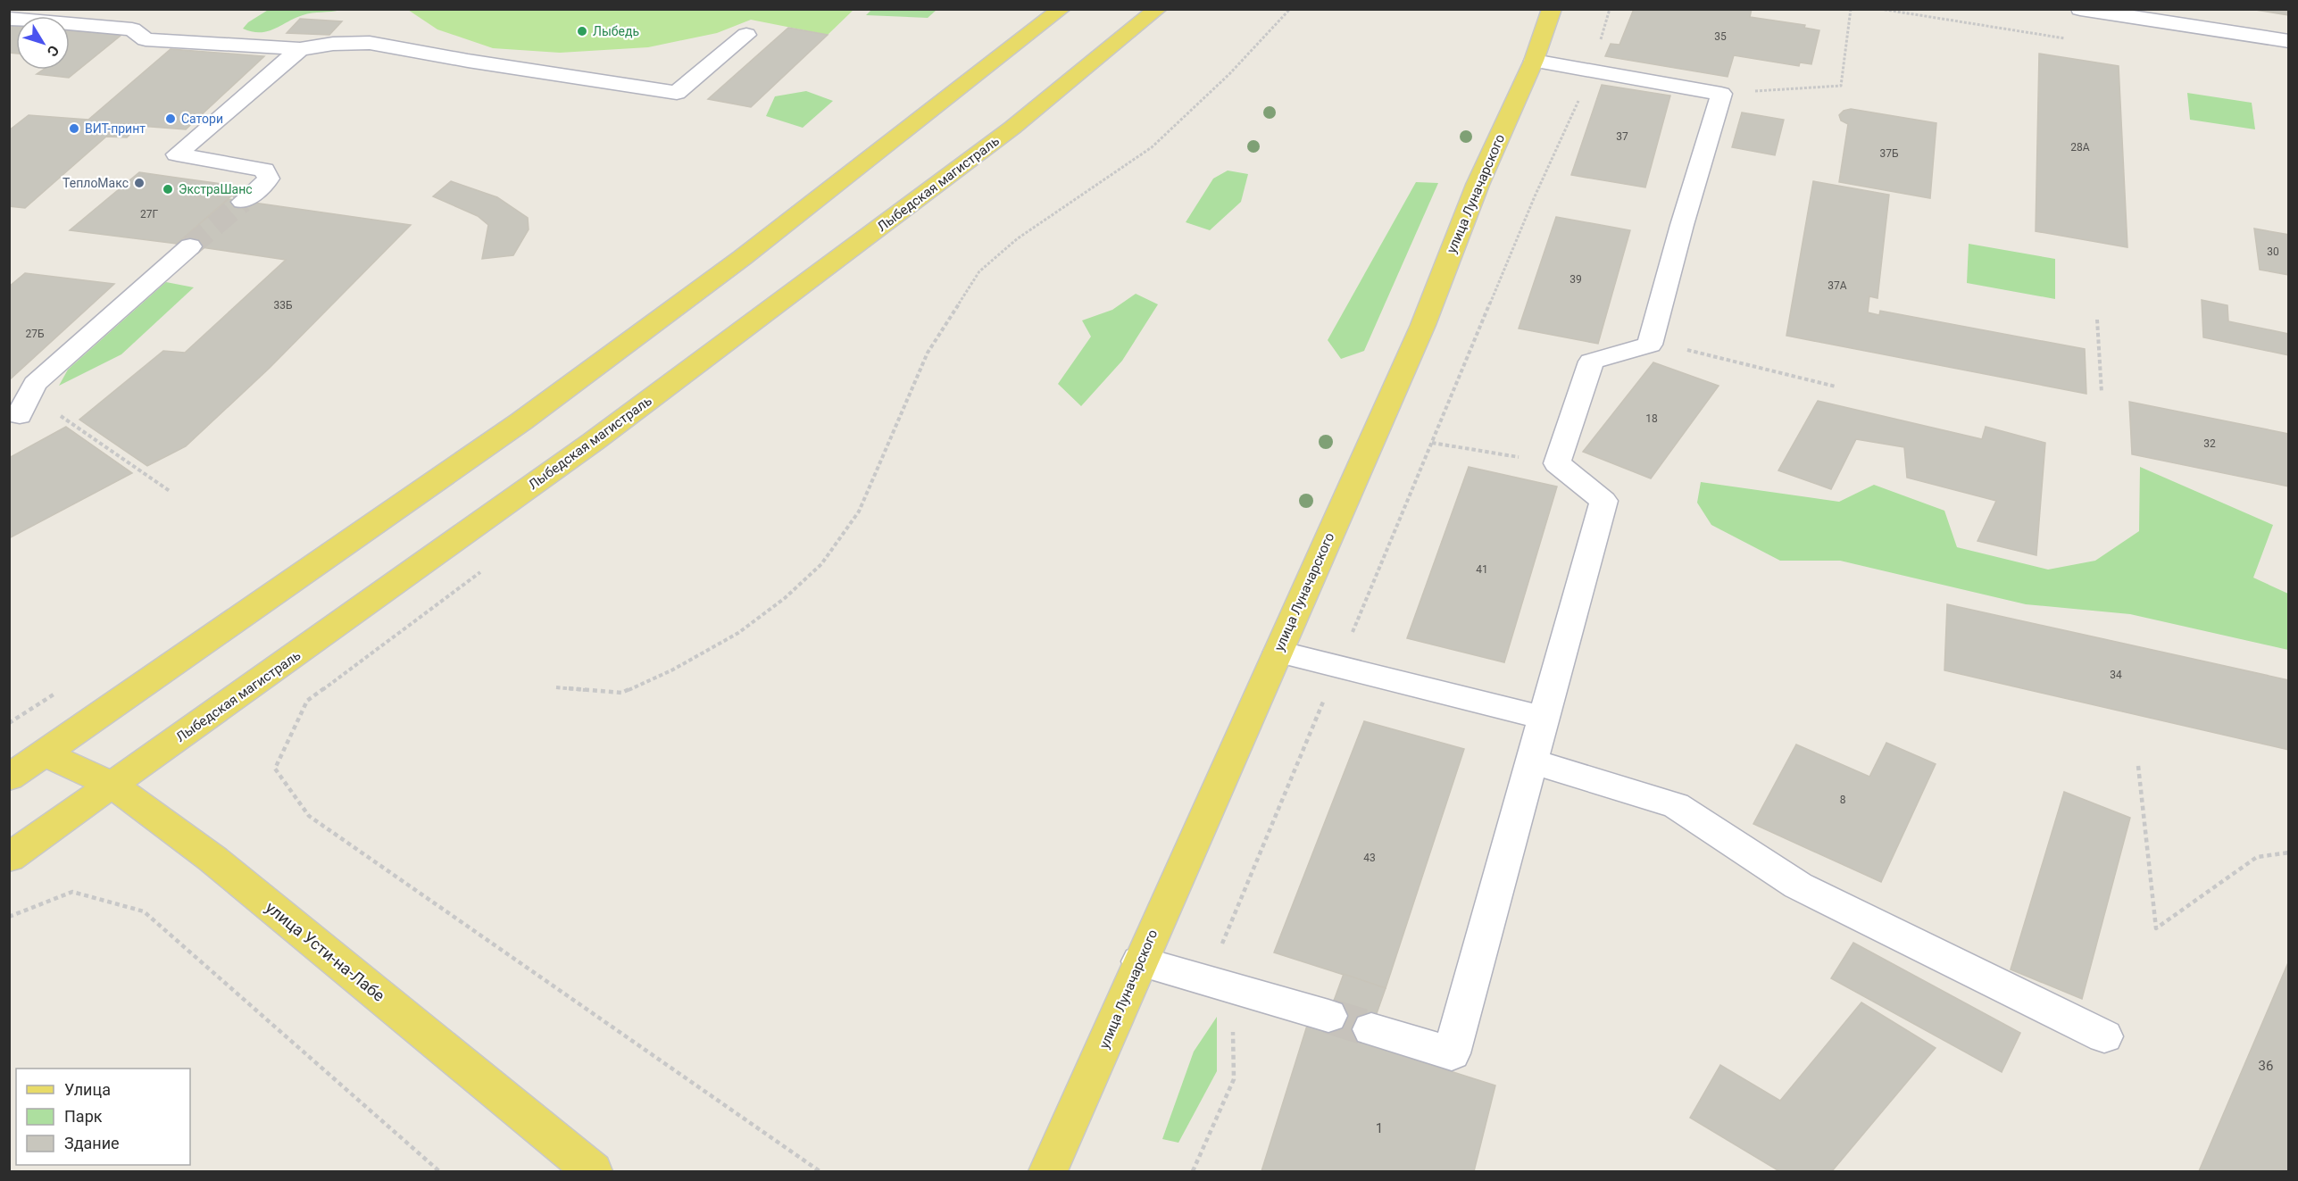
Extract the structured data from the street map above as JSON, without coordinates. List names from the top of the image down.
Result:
{
  "streets": {
    "main road": ["Лыбедская магистраль", "улица Луначарского", "улица Усти-на-Лабе"]
  },
  "crossings": [
    ["Лыбедская магистраль", "улица Усти-на-Лабе"]
  ],
  "places": [
    "Лыбедь",
    "Сатори",
    "ВИТ-принт",
    "ТеплоМакс",
    "ЭкстраШанс"
  ],
  "house_numbers": [
    "35",
    "37",
    "28А",
    "37Б",
    "27Г",
    "30",
    "39",
    "37А",
    "33Б",
    "27Б",
    "18",
    "32",
    "41",
    "34",
    "8",
    "43",
    "36",
    "1"
  ],
  "legend": ["Улица", "Парк", "Здание"],
  "north": "bottom right"
}
